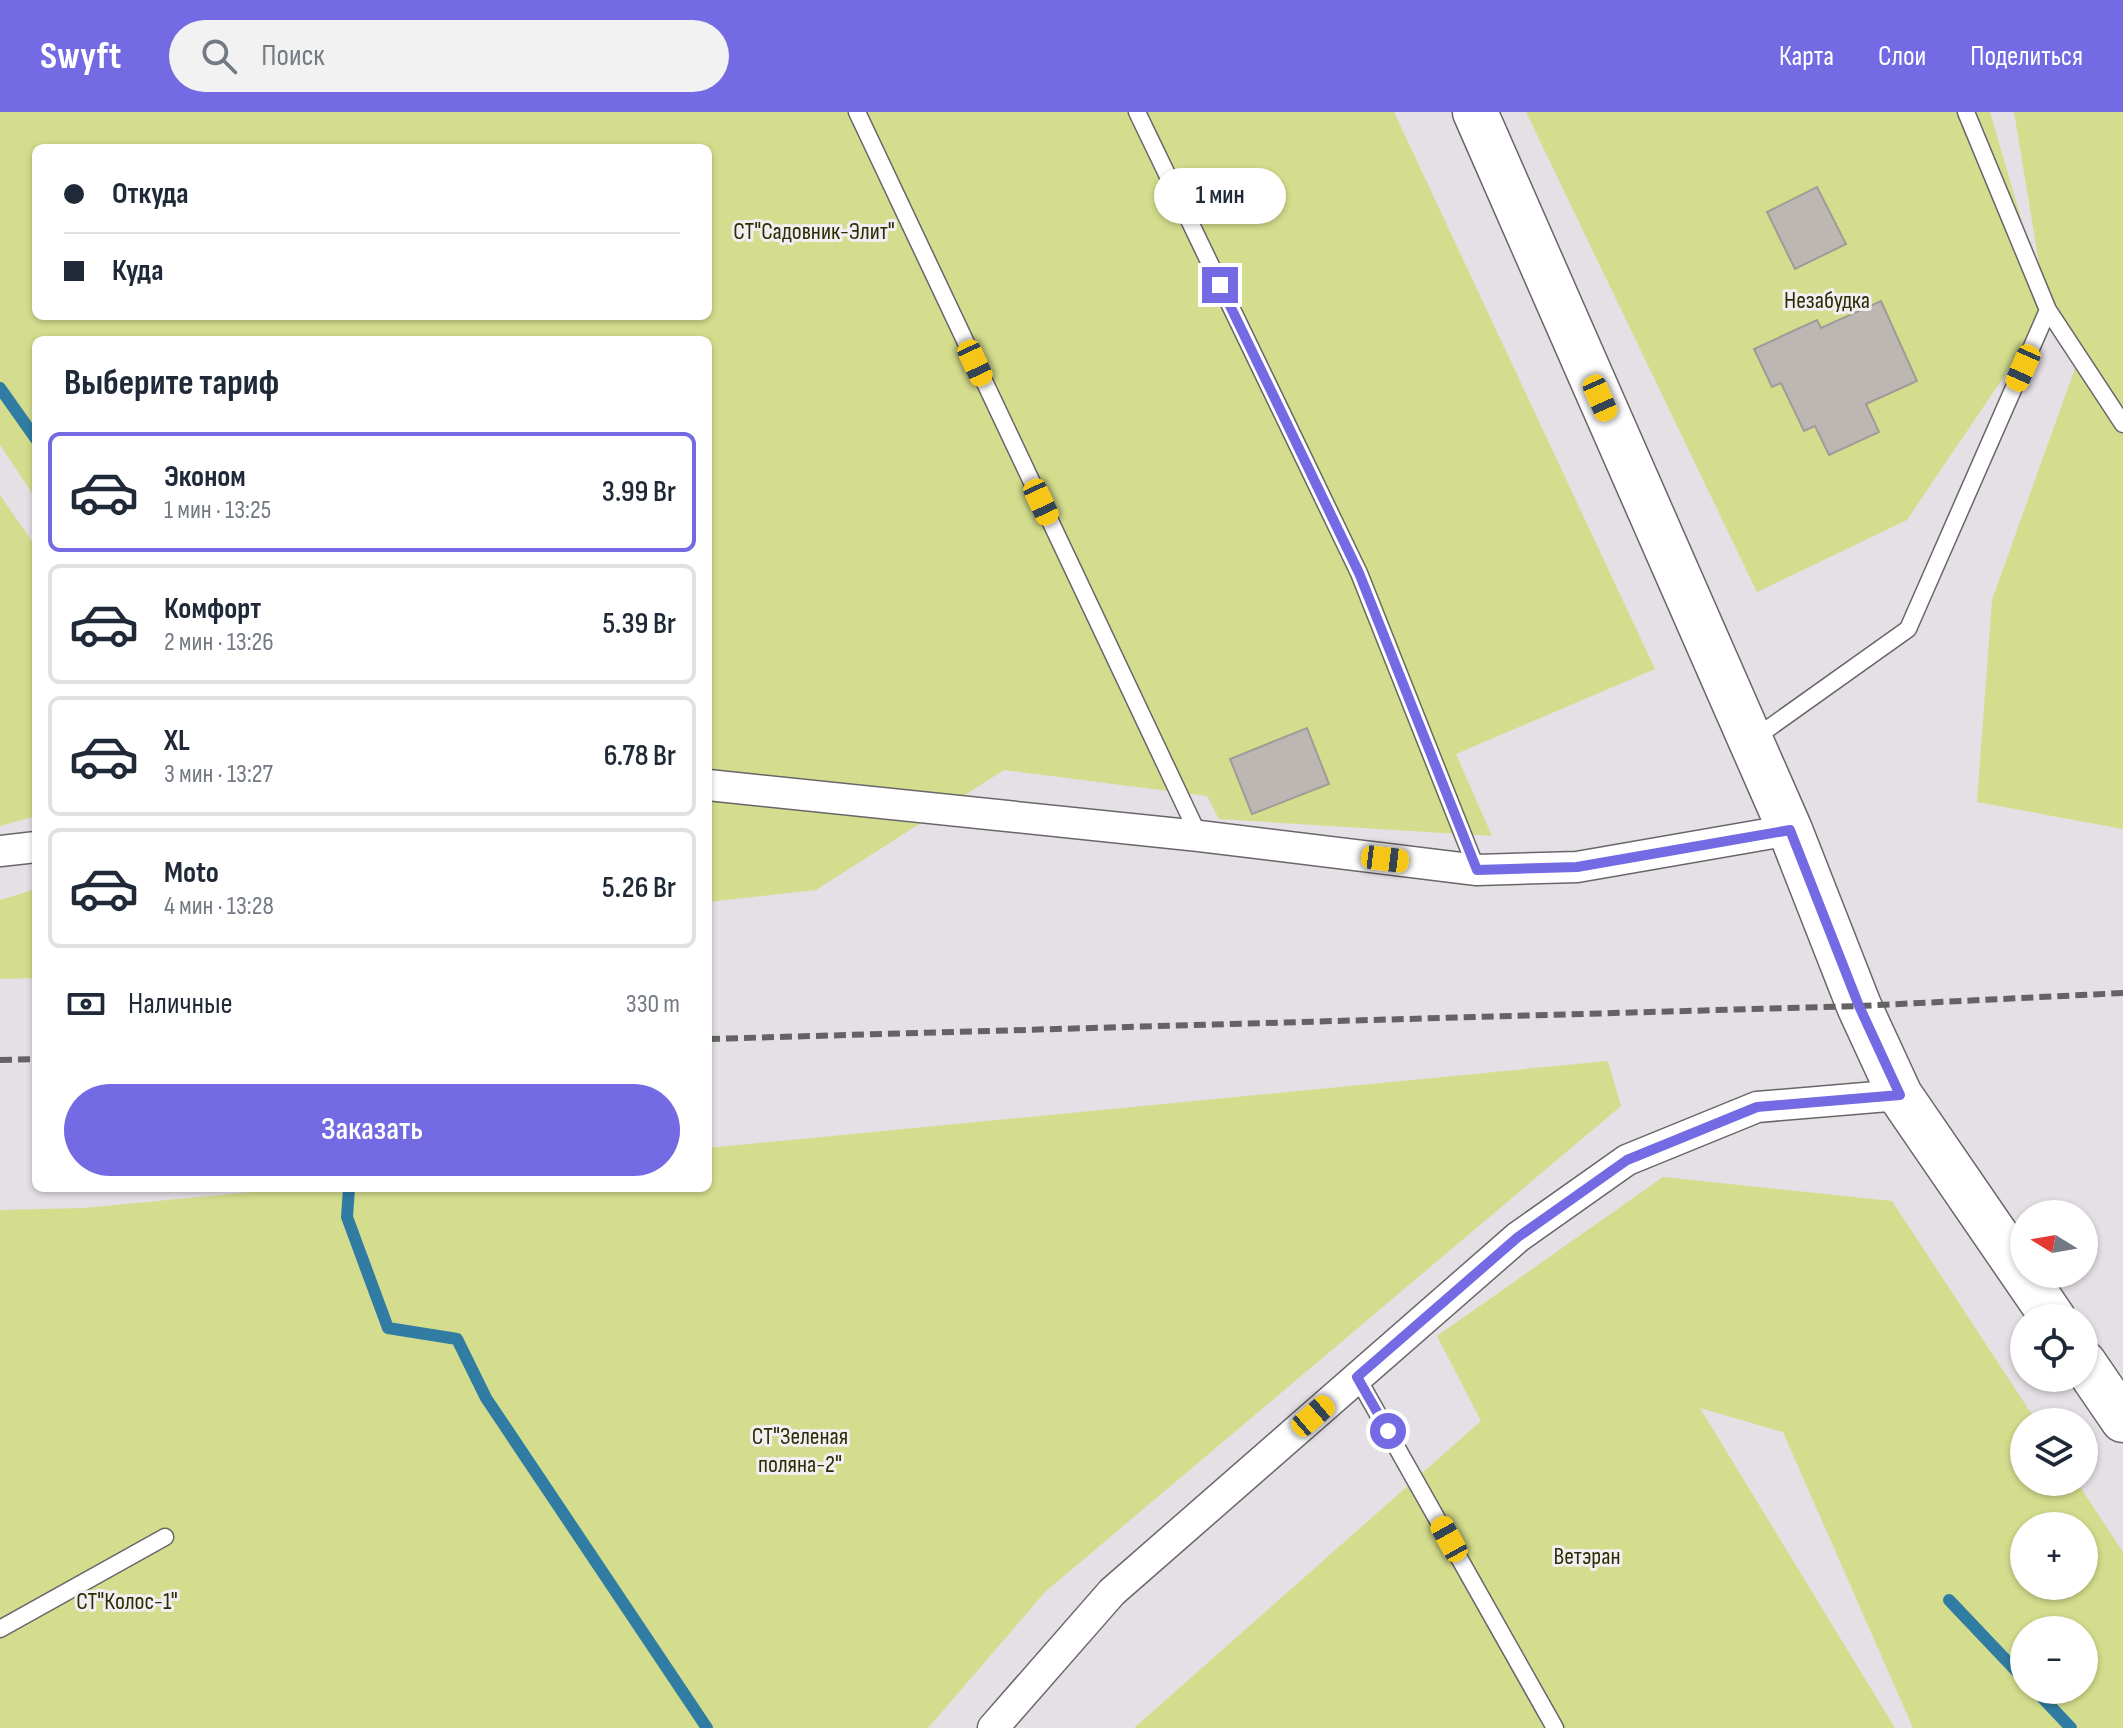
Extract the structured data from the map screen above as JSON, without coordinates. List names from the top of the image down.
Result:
{
  "parks": [
    "СТ\"Садовник-Элит\"",
    "Незабудка",
    "СТ\"Зеленая поляна-2\"",
    "Ветэран",
    "СТ\"Колос-1\""
  ],
  "north": "left",
  "page": {
    "header": "Swyft",
    "search": "Поиск",
    "nav": ["Карта", "Слои", "Поделиться"],
    "banner": ["Откуда", "Куда"],
    "bubble": "1 мин",
    "heading": "Выберите тариф",
    "list": [
      {
        "name": "Эконом",
        "note": "1 мин · 13:25",
        "value": "3.99 Br"
      },
      {
        "name": "Комфорт",
        "note": "2 мин · 13:26",
        "value": "5.39 Br"
      },
      {
        "name": "XL",
        "note": "3 мин · 13:27",
        "value": "6.78 Br"
      },
      {
        "name": "Moto",
        "note": "4 мин · 13:28",
        "value": "5.26 Br"
      }
    ],
    "pay": ["Наличные", "330 m"],
    "buttons": "Заказать",
    "map_buttons": ["+", "−"]
  }
}
